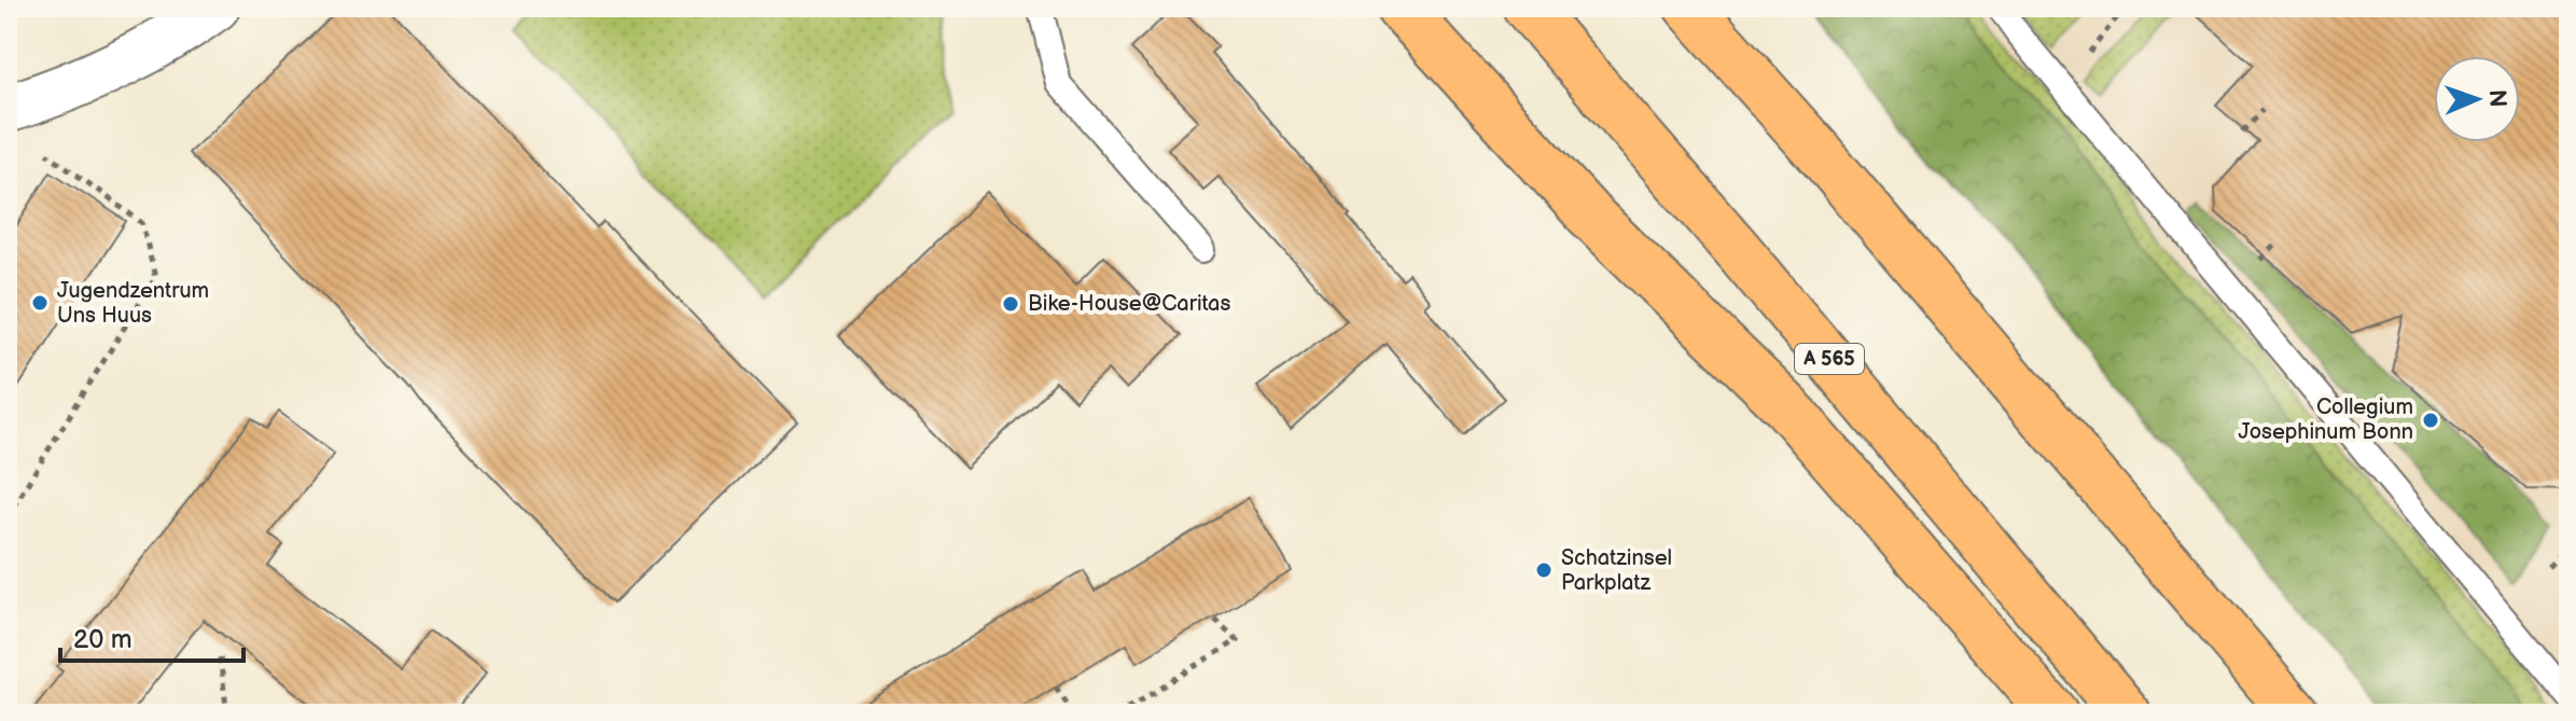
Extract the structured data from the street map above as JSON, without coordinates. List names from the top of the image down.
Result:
{
  "streets": {
    "highway": ["A 565"]
  },
  "places": [
    "Jugendzentrum Uns Huus",
    "Bike-House@Caritas",
    "Collegium Josephinum Bonn",
    "Schatzinsel Parkplatz"
  ],
  "scale_bar": "20 m",
  "north": "right"
}
